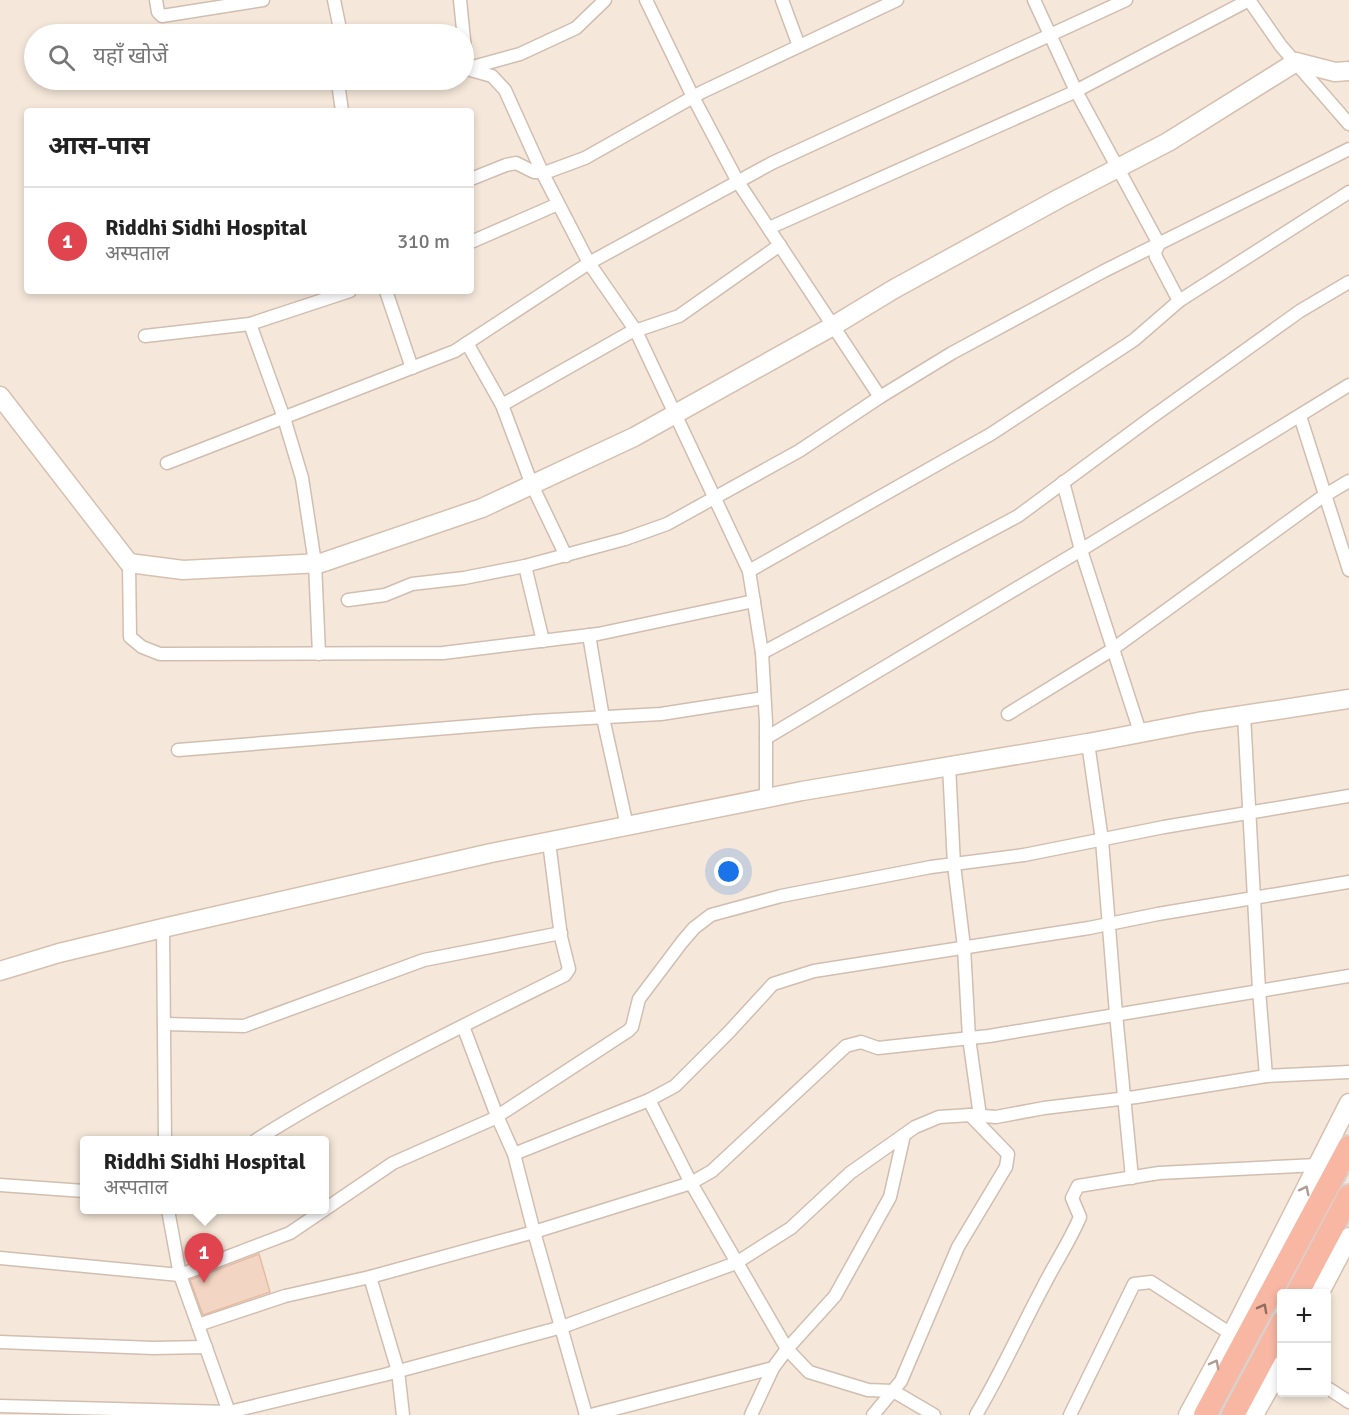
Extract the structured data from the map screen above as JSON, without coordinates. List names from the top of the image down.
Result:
{
  "page": {
    "search": "यहाँ खोजें",
    "heading": "आस-पास",
    "list": [
      {
        "mark": "1",
        "name": "Riddhi Sidhi Hospital",
        "note": "अस्पताल",
        "value": "310 m"
      }
    ],
    "popup": ["Riddhi Sidhi Hospital", "अस्पताल"],
    "pins": "1",
    "map_buttons": ["+", "−"]
  }
}
